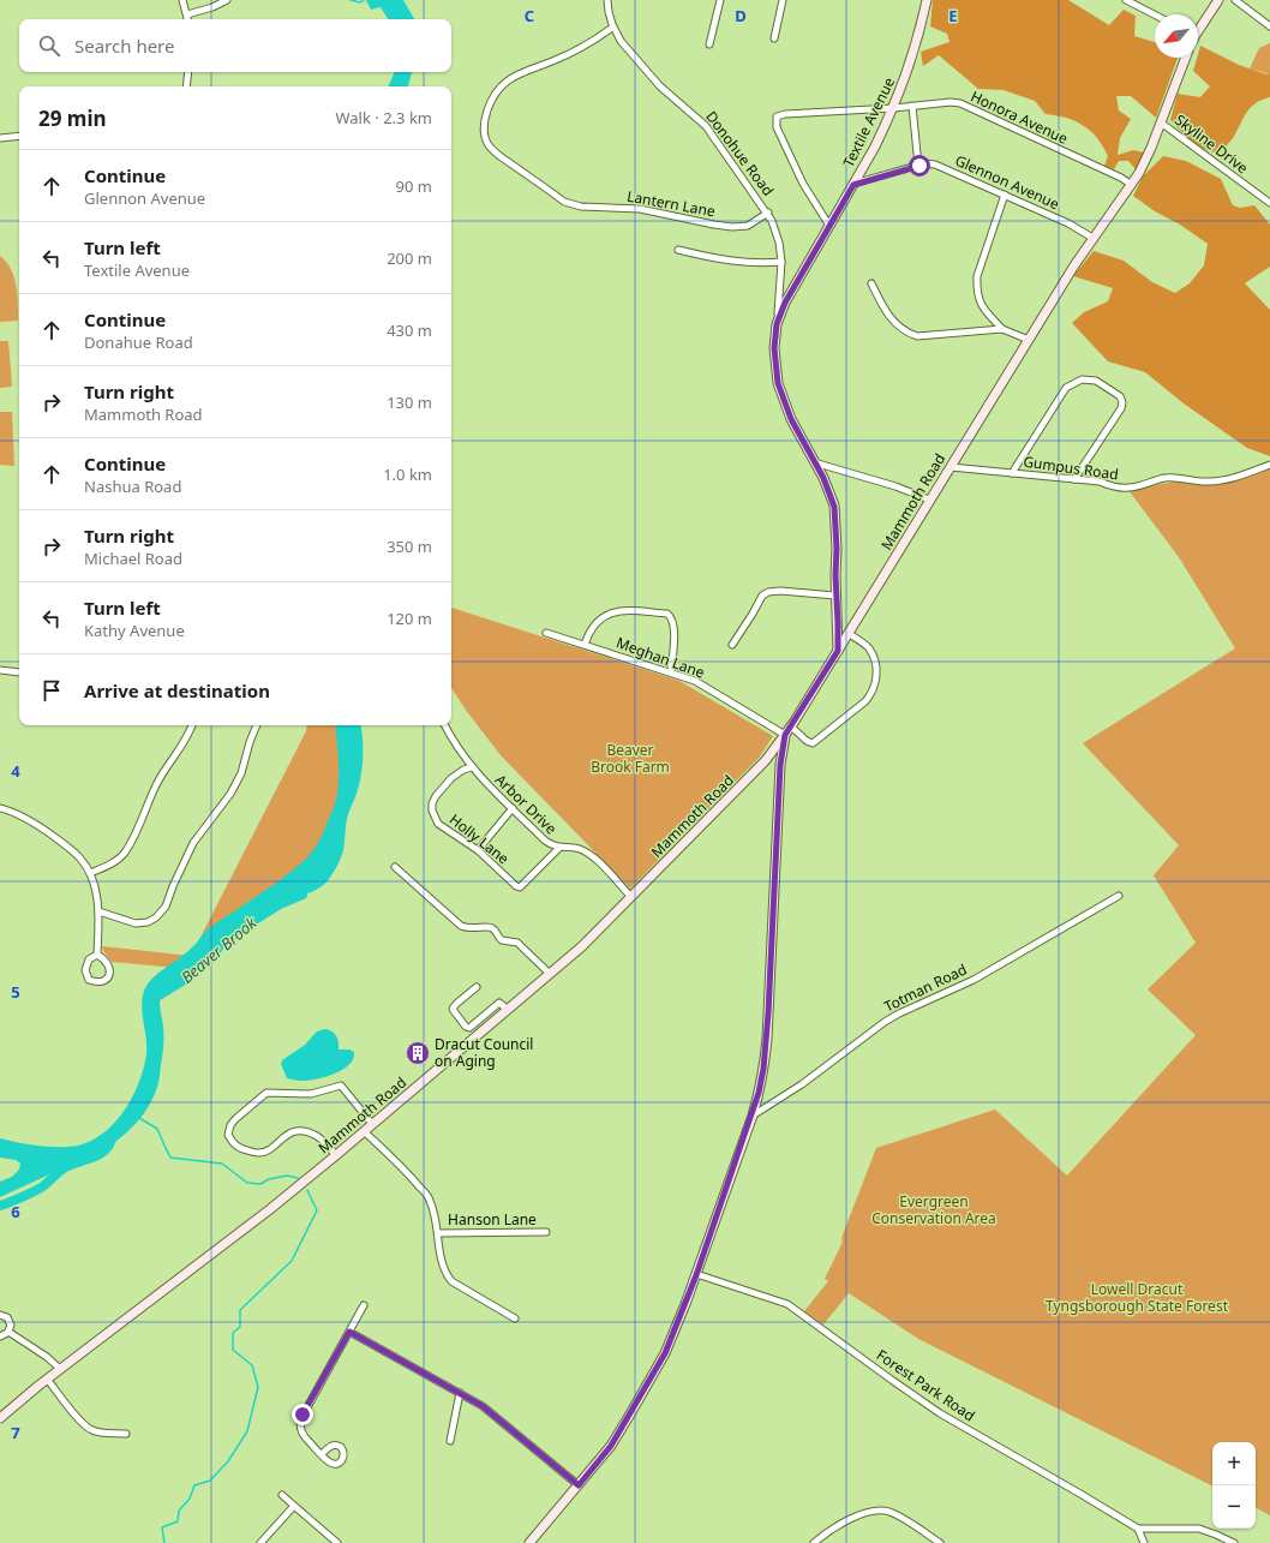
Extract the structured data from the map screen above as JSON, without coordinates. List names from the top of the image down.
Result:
{
  "streets": {
    "main road": ["Textile Avenue", "Mammoth Road"],
    "street": [
      "Honora Avenue",
      "Skyline Drive",
      "Donohue Road",
      "Glennon Avenue",
      "Lantern Lane",
      "Gumpus Road",
      "Meghan Lane",
      "Arbor Drive",
      "Holly Lane",
      "Totman Road",
      "Hanson Lane",
      "Forest Park Road"
    ]
  },
  "crossings": [
    ["Honora Avenue", "Textile Avenue"],
    ["Honora Avenue", "Mammoth Road"],
    ["Textile Avenue", "Donohue Road"],
    ["Textile Avenue", "Glennon Avenue"],
    ["Textile Avenue", "Mammoth Road"],
    ["Skyline Drive", "Mammoth Road"],
    ["Donohue Road", "Lantern Lane"],
    ["Glennon Avenue", "Mammoth Road"],
    ["Gumpus Road", "Mammoth Road"],
    ["Mammoth Road", "Meghan Lane"],
    ["Mammoth Road", "Arbor Drive"],
    ["Arbor Drive", "Holly Lane"]
  ],
  "water": ["Beaver Brook"],
  "parks": ["Beaver Brook Farm", "Evergreen Conservation Area", "Lowell Dracut Tyngsborough State Forest"],
  "places": {
    "building": ["Dracut Council on Aging"]
  },
  "north": "bottom left",
  "page": {
    "search": "Search here",
    "heading": ["29 min", "Walk · 2.3 km"],
    "list": [
      ["Continue", "Glennon Avenue", "90 m"],
      ["Turn left", "Textile Avenue", "200 m"],
      ["Continue", "Donahue Road", "430 m"],
      ["Turn right", "Mammoth Road", "130 m"],
      ["Continue", "Nashua Road", "1.0 km"],
      ["Turn right", "Michael Road", "350 m"],
      ["Turn left", "Kathy Avenue", "120 m"],
      "Arrive at destination"
    ],
    "map_buttons": ["+", "−"]
  },
  "grid": {
    "columns": ["C", "D", "E"],
    "rows": [
      "4",
      "5",
      "6",
      "7"
    ]
  }
}
